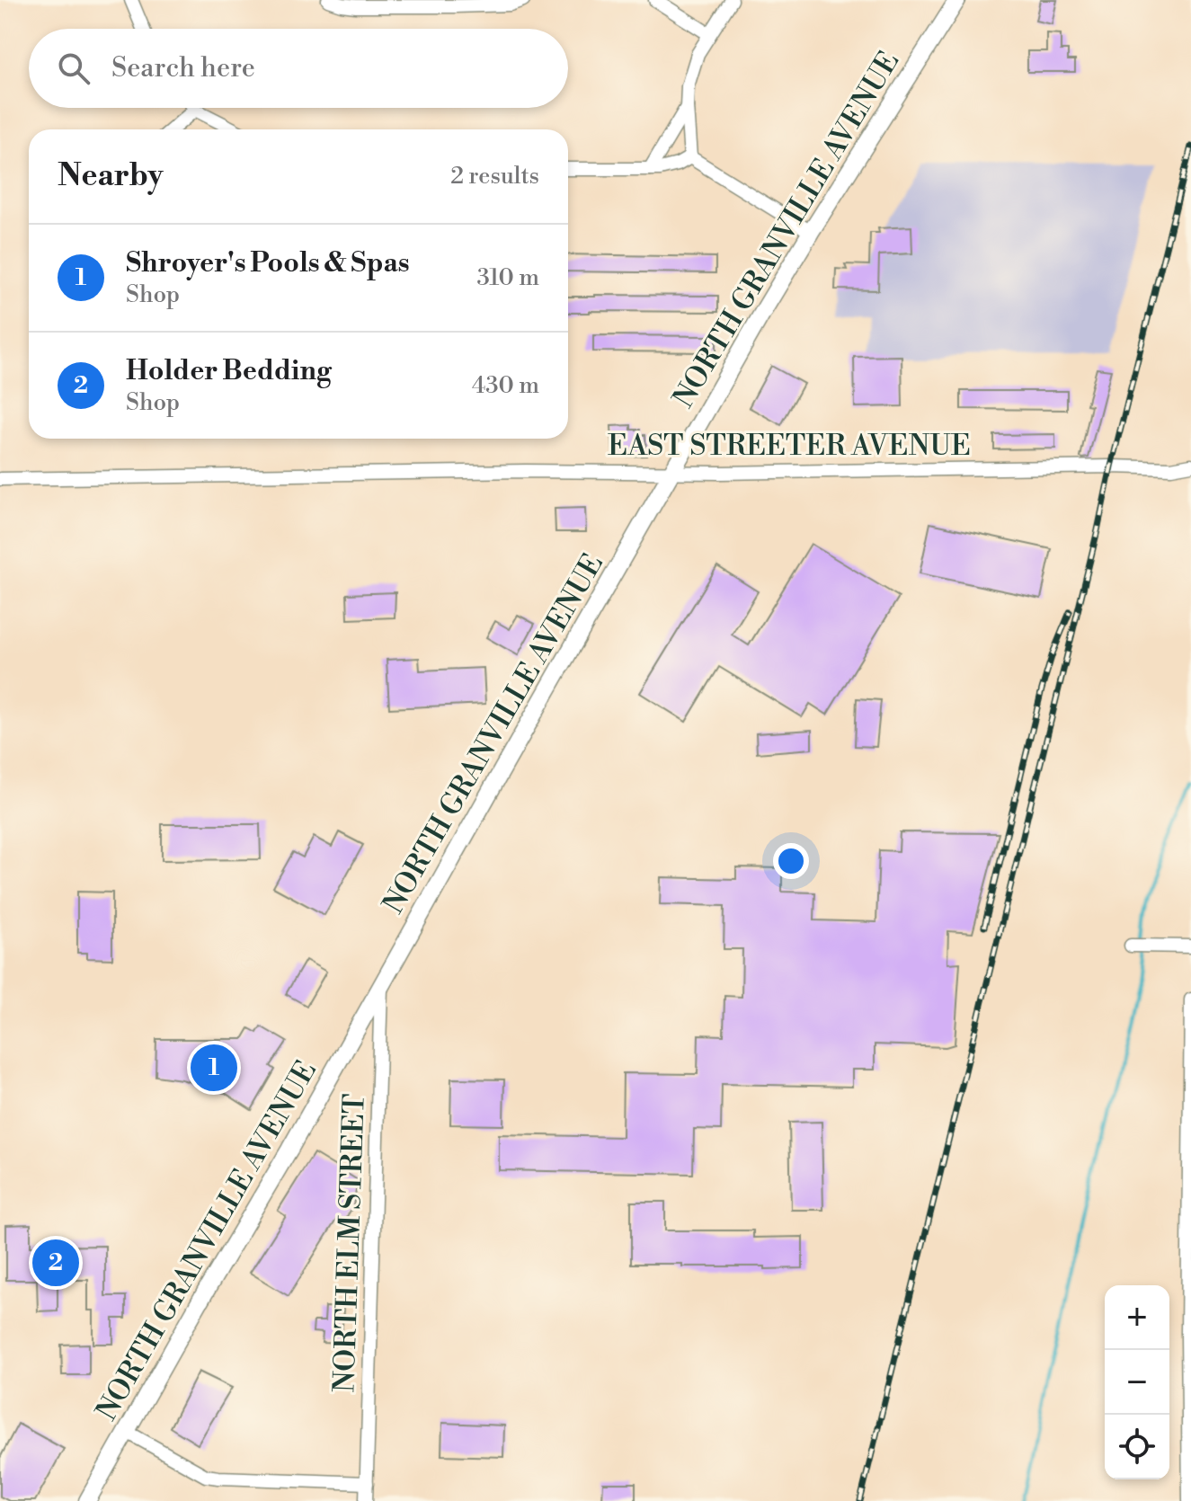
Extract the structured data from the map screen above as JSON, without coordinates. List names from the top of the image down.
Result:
{
  "streets": {
    "main road": ["NORTH GRANVILLE AVENUE"],
    "street": ["EAST STREETER AVENUE", "NORTH ELM STREET"]
  },
  "crossings": [
    ["NORTH GRANVILLE AVENUE", "EAST STREETER AVENUE"],
    ["NORTH GRANVILLE AVENUE", "NORTH ELM STREET"]
  ],
  "page": {
    "search": "Search here",
    "heading": ["Nearby", "2 results"],
    "list": [
      {
        "mark": "1",
        "name": "Shroyer's Pools & Spas",
        "note": "Shop",
        "value": "310 m"
      },
      {
        "mark": "2",
        "name": "Holder Bedding",
        "note": "Shop",
        "value": "430 m"
      }
    ],
    "pins": ["1", "2"],
    "map_buttons": ["+", "−"]
  }
}
